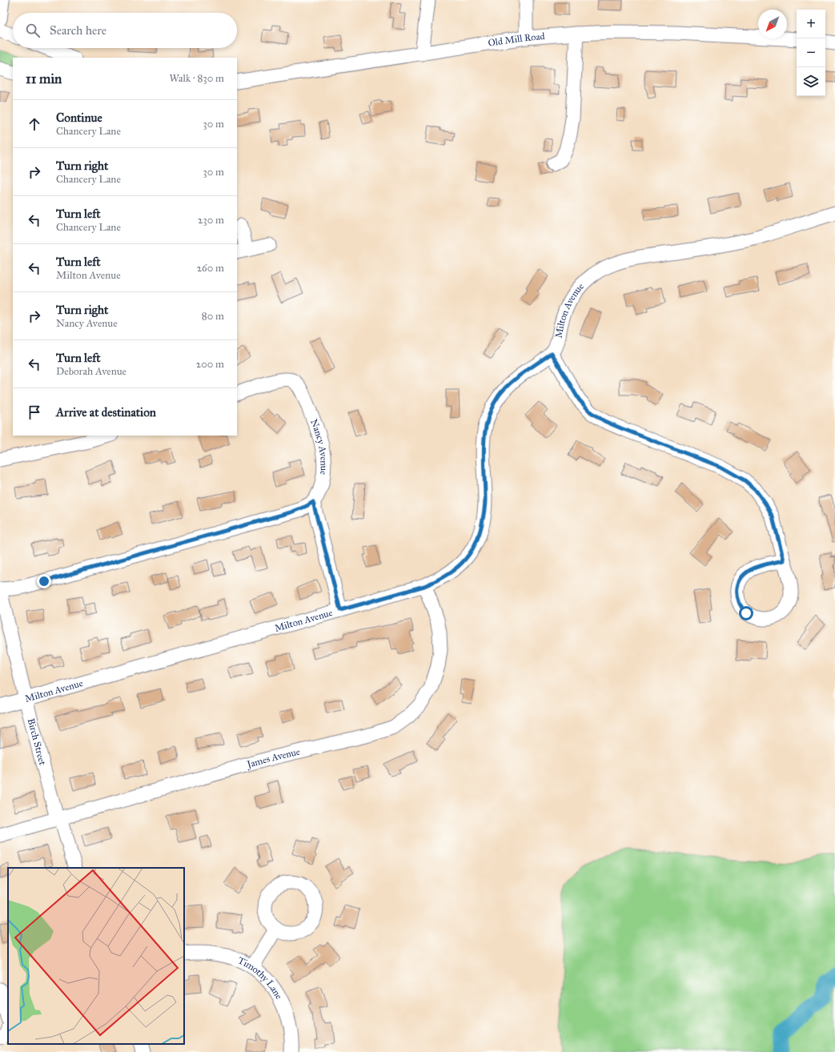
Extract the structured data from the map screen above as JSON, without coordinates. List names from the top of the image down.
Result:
{
  "streets": {
    "street": [
      "Old Mill Road",
      "Milton Avenue",
      "Nancy Avenue",
      "Birch Street",
      "James Avenue",
      "Timothy Lane"
    ]
  },
  "crossings": [
    ["Milton Avenue", "Birch Street"],
    ["Milton Avenue", "James Avenue"],
    ["Birch Street", "James Avenue"]
  ],
  "north": "bottom left",
  "page": {
    "map_buttons": ["+", "−"],
    "search": "Search here",
    "heading": ["11 min", "Walk · 830 m"],
    "list": [
      ["Continue", "Chancery Lane", "30 m"],
      ["Turn right", "Chancery Lane", "30 m"],
      ["Turn left", "Chancery Lane", "230 m"],
      ["Turn left", "Milton Avenue", "260 m"],
      ["Turn right", "Nancy Avenue", "80 m"],
      ["Turn left", "Deborah Avenue", "200 m"],
      "Arrive at destination"
    ]
  }
}
